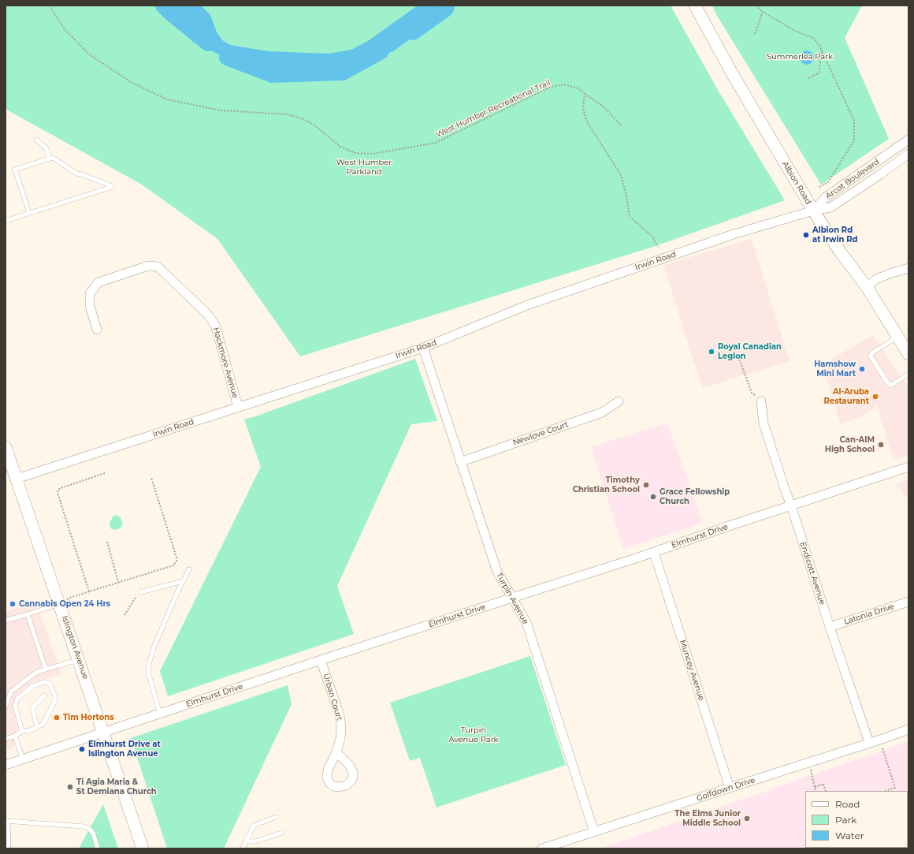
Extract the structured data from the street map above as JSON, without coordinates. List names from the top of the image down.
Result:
{
  "streets": {
    "main road": ["Albion Road", "Islington Avenue"],
    "street": [
      "Arcot Boulevard",
      "Irwin Road",
      "Hackmore Avenue",
      "Newlove Court",
      "Elmhurst Drive",
      "Endicott Avenue",
      "Turpin Avenue",
      "Latonia Drive",
      "Muncey Avenue",
      "Urban Court",
      "Golfdown Drive"
    ],
    "path": ["West Humber Recreational Trail"]
  },
  "crossings": [
    ["Arcot Boulevard", "Albion Road"],
    ["Arcot Boulevard", "Irwin Road"],
    ["Albion Road", "Irwin Road"],
    ["Irwin Road", "Hackmore Avenue"],
    ["Irwin Road", "Turpin Avenue"],
    ["Irwin Road", "Islington Avenue"],
    ["Newlove Court", "Turpin Avenue"],
    ["Elmhurst Drive", "Endicott Avenue"],
    ["Elmhurst Drive", "Turpin Avenue"],
    ["Elmhurst Drive", "Islington Avenue"],
    ["Elmhurst Drive", "Muncey Avenue"],
    ["Elmhurst Drive", "Urban Court"],
    ["Endicott Avenue", "Latonia Drive"],
    ["Endicott Avenue", "Golfdown Drive"],
    ["Turpin Avenue", "Golfdown Drive"],
    ["Muncey Avenue", "Golfdown Drive"]
  ],
  "parks": ["Summerlea Park", "West Humber Parkland", "Turpin Avenue Park"],
  "places": [
    "Albion Rd at Irwin Rd",
    "Royal Canadian Legion",
    "Hamshow Mini Mart",
    "Al-Aruba Restaurant",
    "Can-AIM High School",
    "Timothy Christian School",
    "Grace Fellowship Church",
    "Cannabis Open 24 Hrs",
    "Tim Hortons",
    "Elmhurst Drive at Islington Avenue",
    "Ti Agia Maria & St Demiana Church",
    "The Elms Junior Middle School"
  ],
  "legend": ["Road", "Park", "Water"]
}
